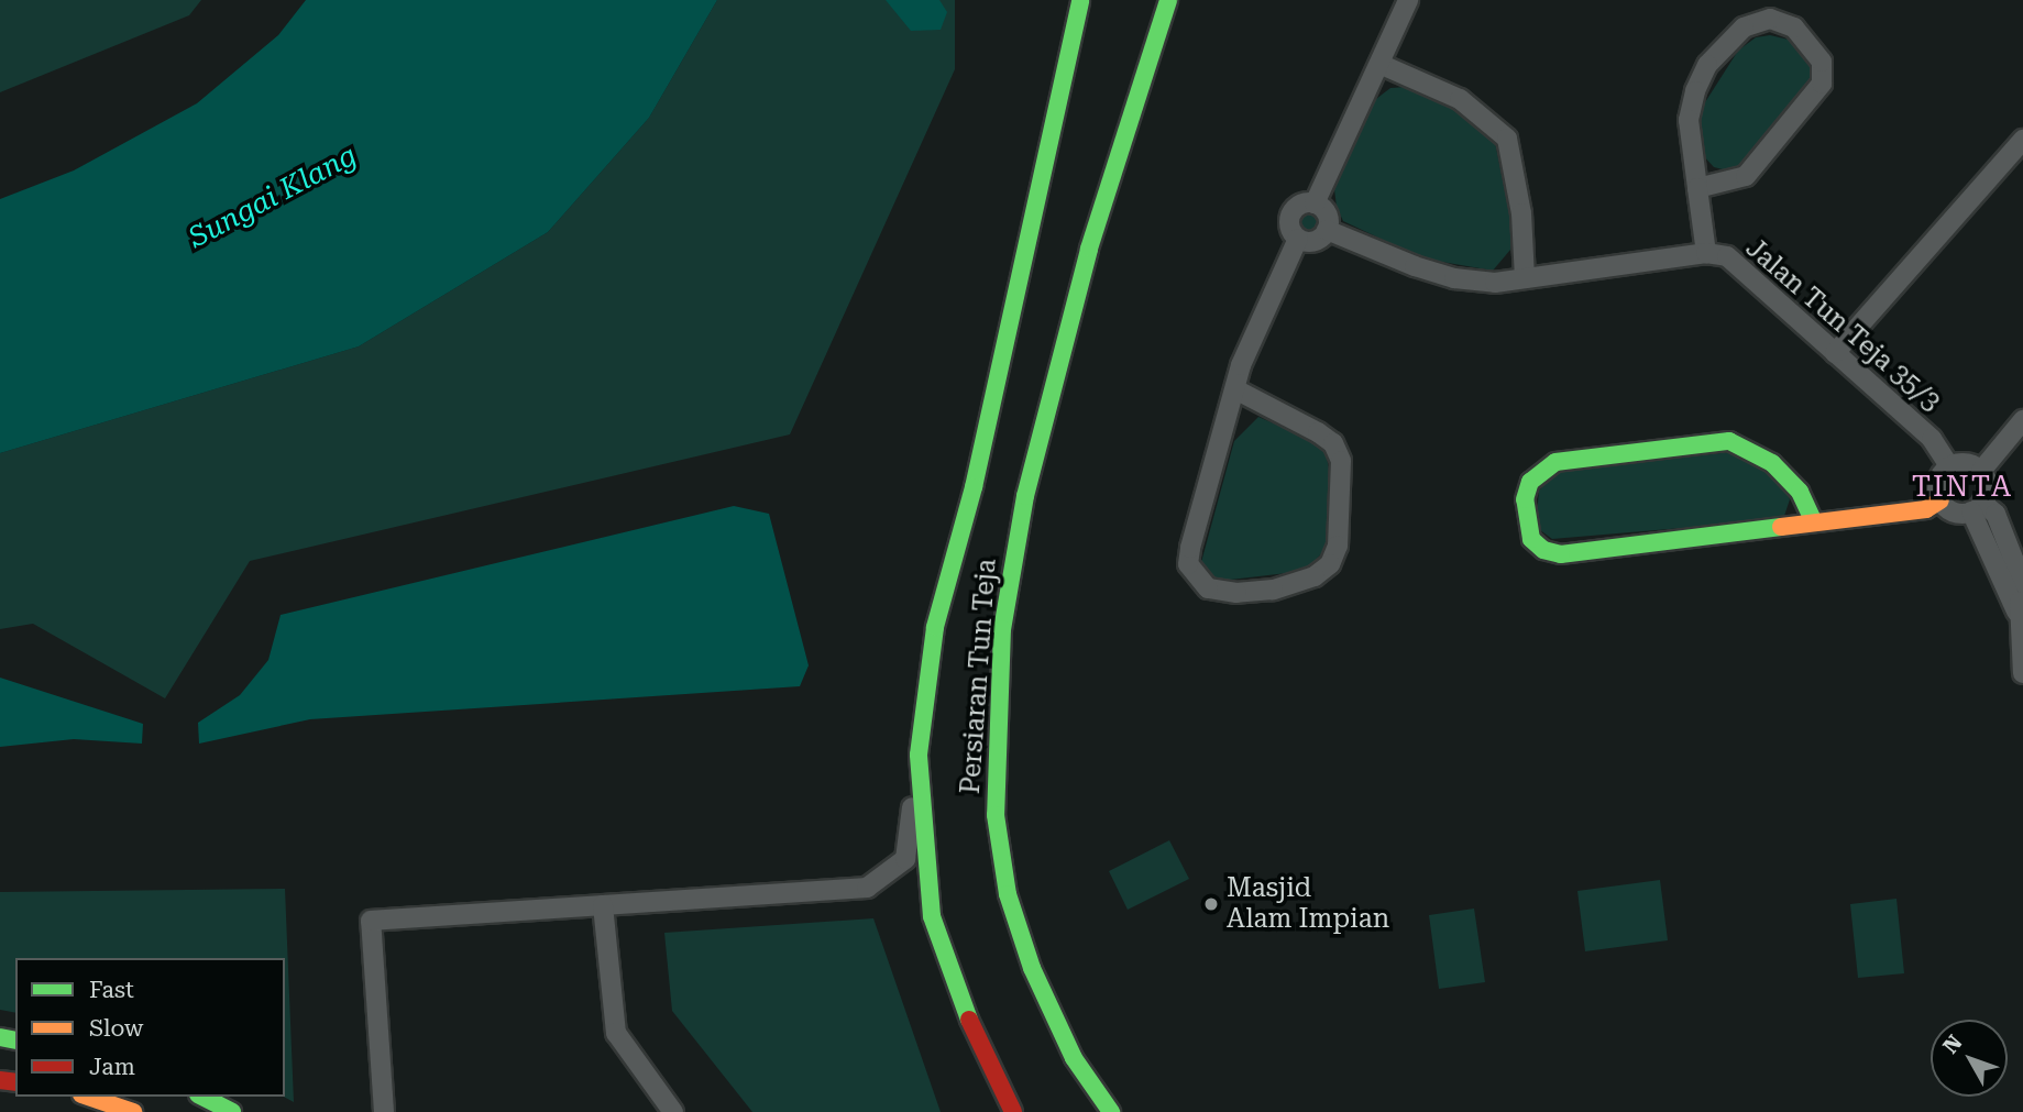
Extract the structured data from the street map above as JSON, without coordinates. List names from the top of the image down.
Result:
{
  "streets": {
    "main road": ["Persiaran Tun Teja"],
    "street": ["Jalan Tun Teja 35/3"]
  },
  "districts": ["TINTA"],
  "water": ["Sungai Klang"],
  "places": ["Masjid Alam Impian"],
  "legend": ["Fast", "Slow", "Jam"],
  "north": "top left"
}
